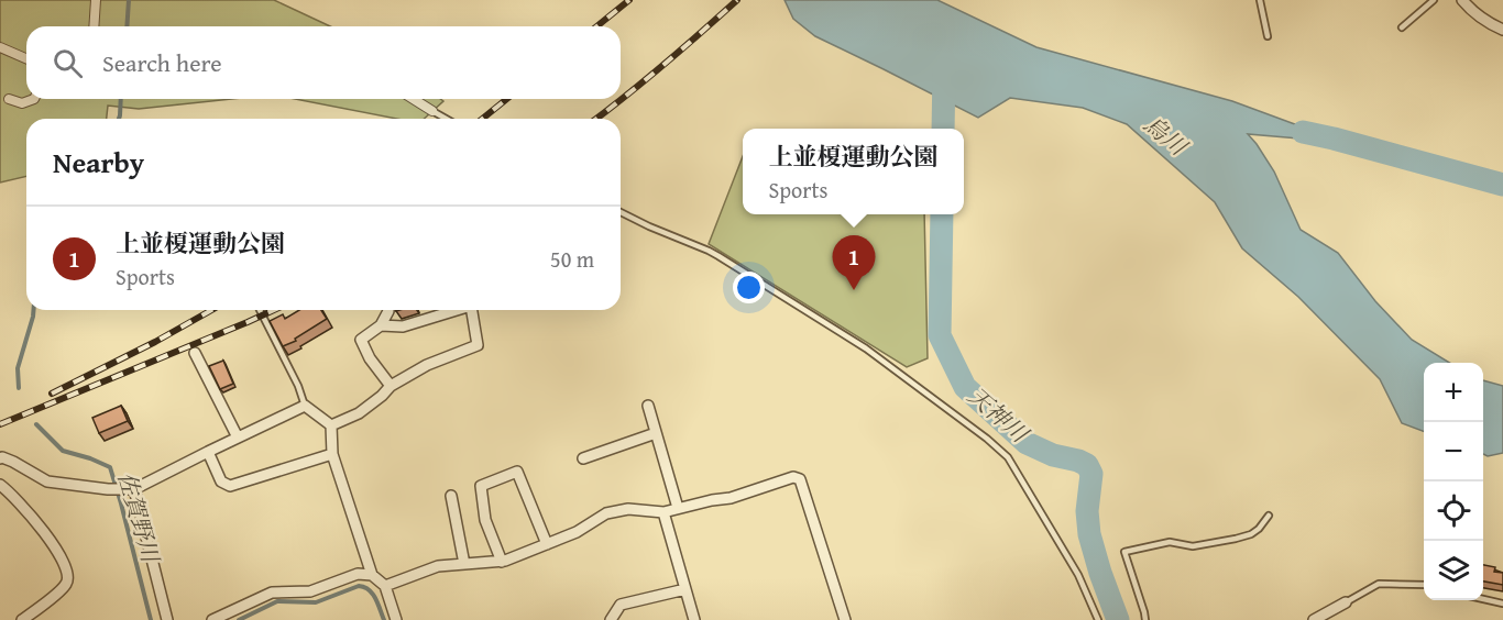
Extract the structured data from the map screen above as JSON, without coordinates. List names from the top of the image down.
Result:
{
  "water": ["烏川", "天神川", "佐賀野川"],
  "page": {
    "search": "Search here",
    "heading": "Nearby",
    "popup": ["上並榎運動公園", "Sports"],
    "list": [
      {
        "mark": "1",
        "name": "上並榎運動公園",
        "note": "Sports",
        "value": "50 m"
      }
    ],
    "pins": "1",
    "map_buttons": ["+", "−"]
  }
}
